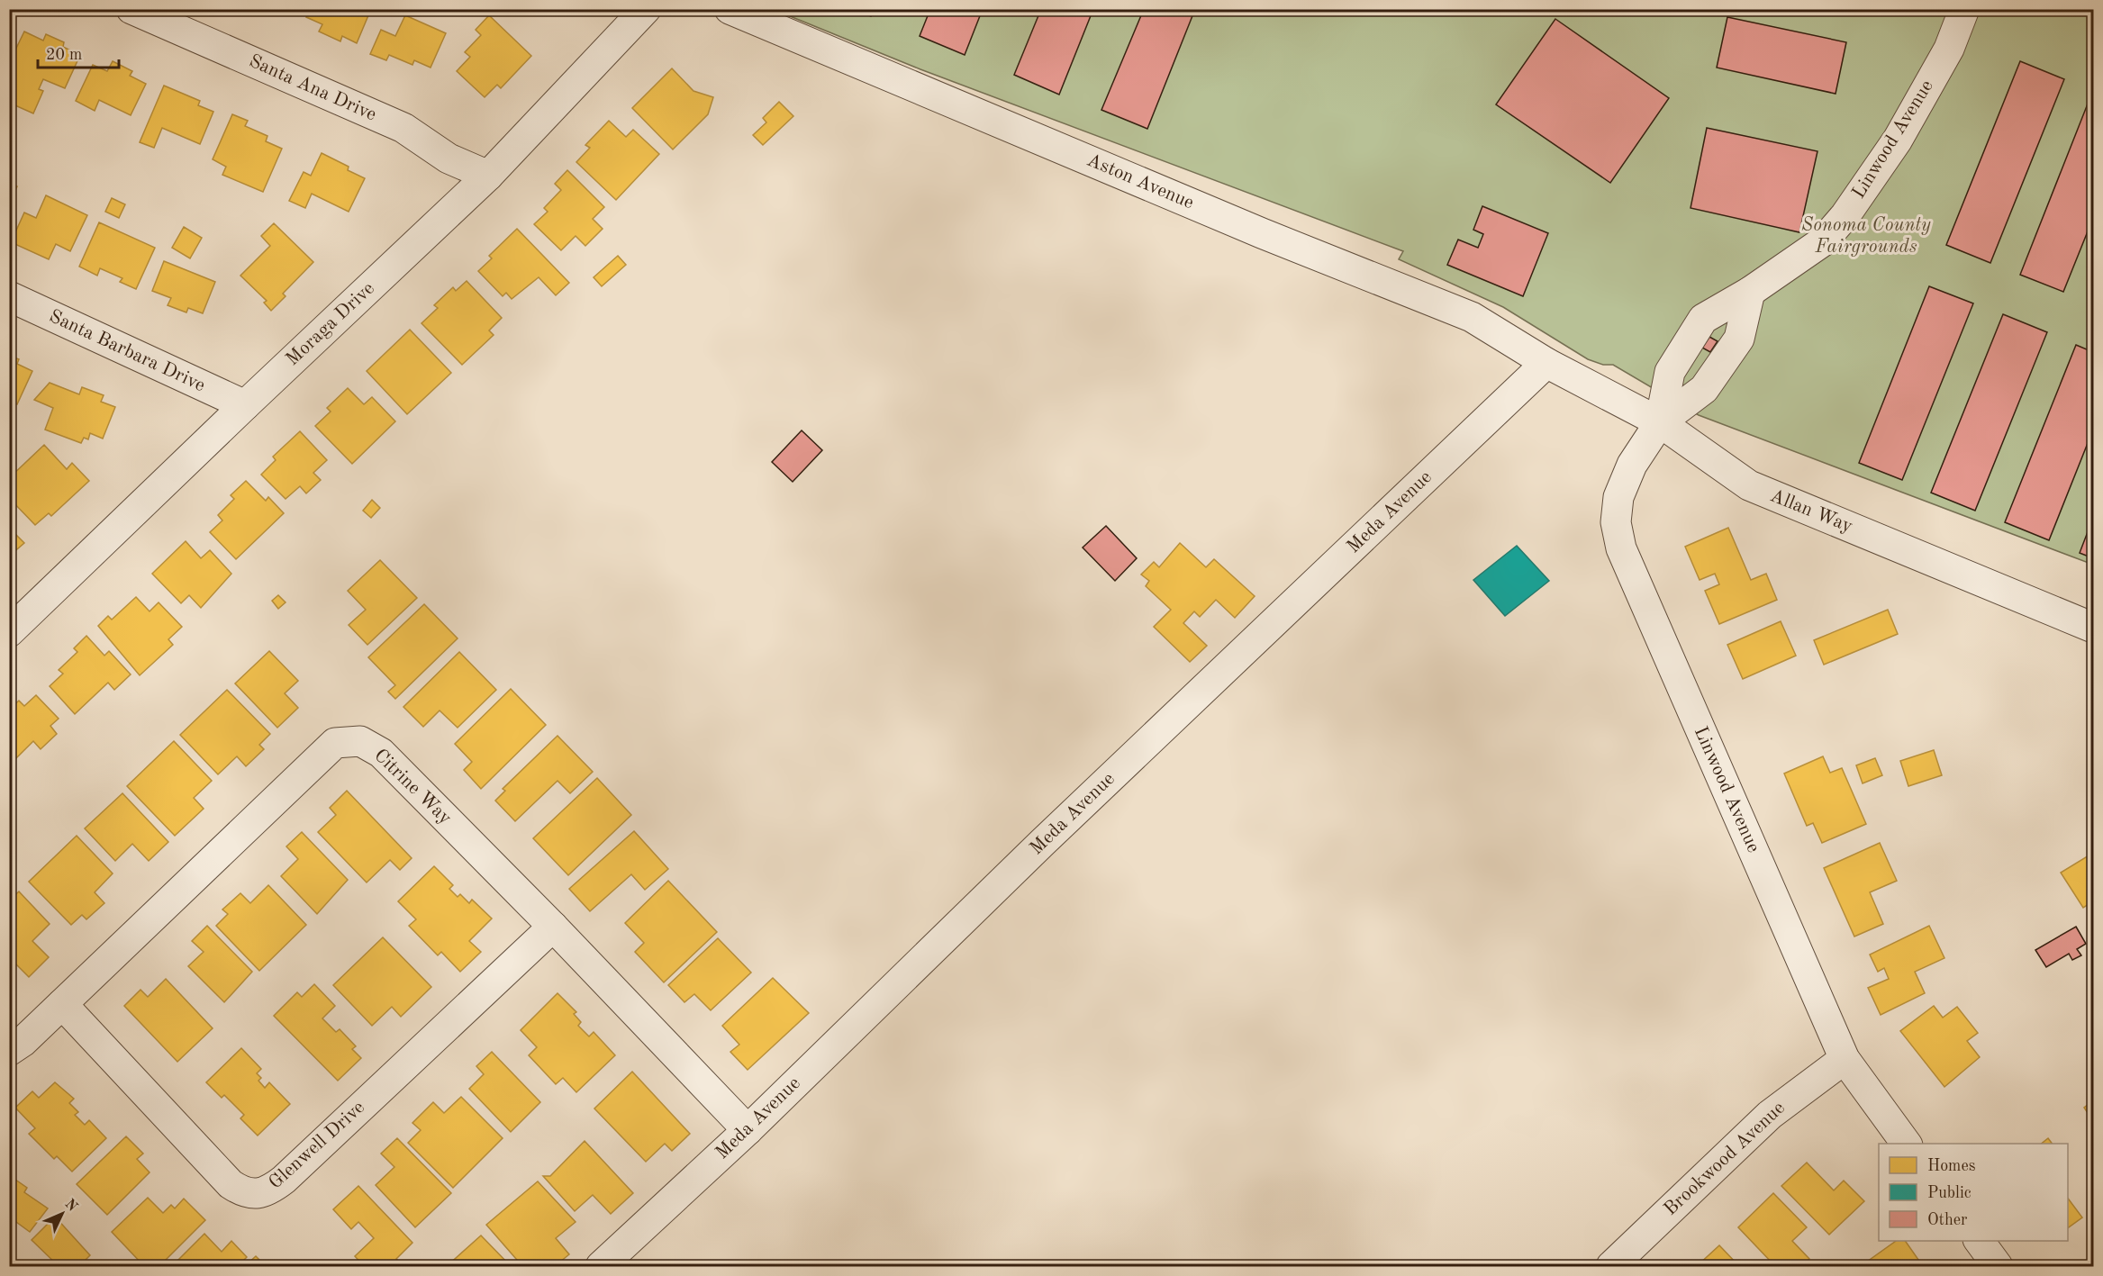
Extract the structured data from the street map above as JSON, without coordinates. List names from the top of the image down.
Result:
{
  "streets": {
    "street": [
      "Santa Ana Drive",
      "Linwood Avenue",
      "Aston Avenue",
      "Moraga Drive",
      "Santa Barbara Drive",
      "Allan Way",
      "Meda Avenue",
      "Citrine Way",
      "Glenwell Drive",
      "Brookwood Avenue"
    ]
  },
  "crossings": [
    ["Santa Ana Drive", "Moraga Drive"],
    ["Linwood Avenue", "Allan Way"],
    ["Linwood Avenue", "Brookwood Avenue"],
    ["Aston Avenue", "Allan Way"],
    ["Aston Avenue", "Meda Avenue"],
    ["Moraga Drive", "Santa Barbara Drive"],
    ["Allan Way", "Meda Avenue"],
    ["Meda Avenue", "Citrine Way"],
    ["Citrine Way", "Glenwell Drive"]
  ],
  "parks": ["Sonoma County Fairgrounds"],
  "legend": ["Homes", "Public", "Other"],
  "scale_bar": "20 m",
  "north": "top right"
}
